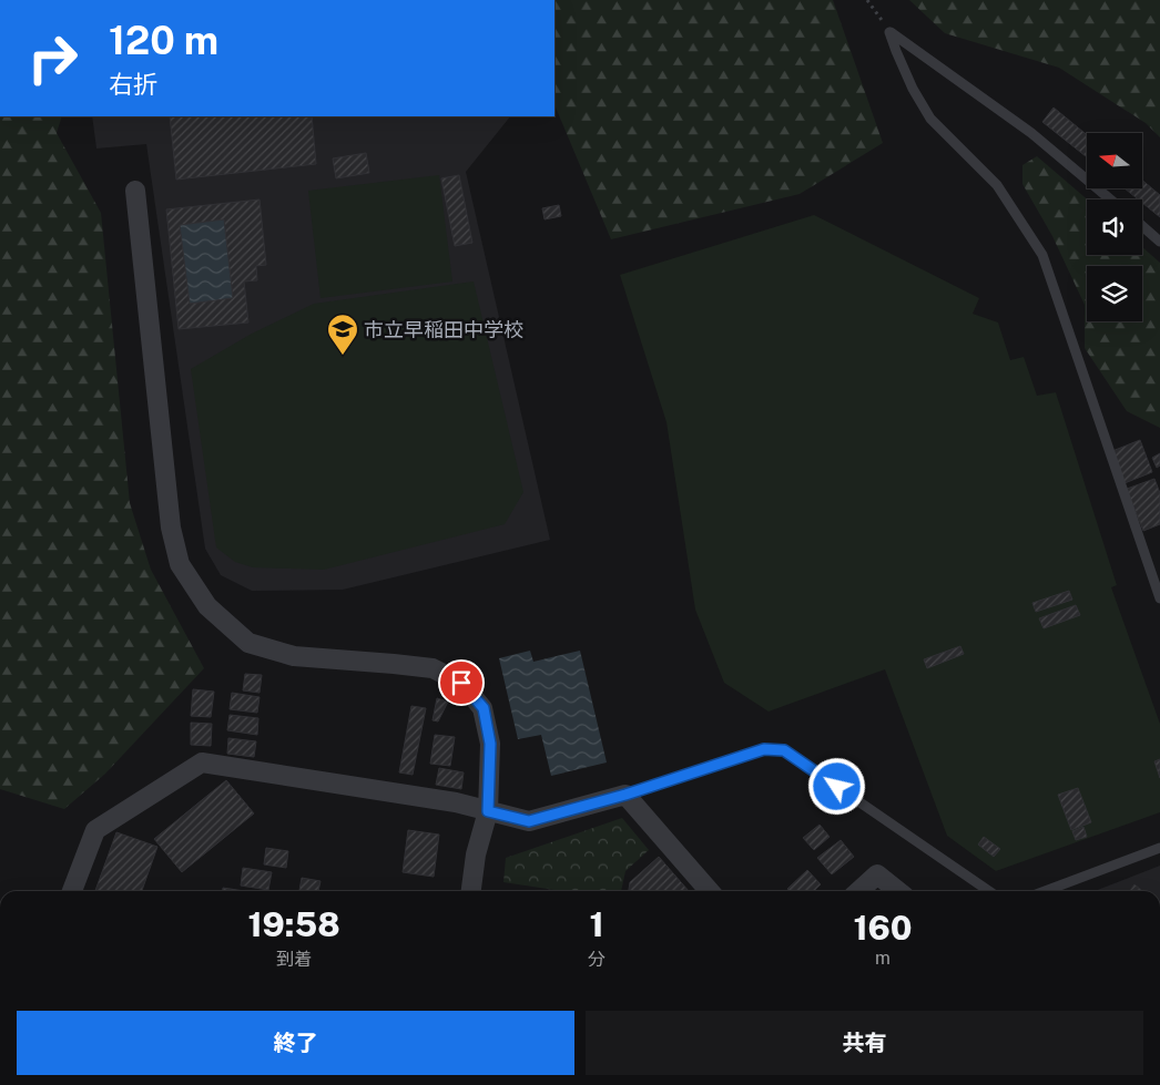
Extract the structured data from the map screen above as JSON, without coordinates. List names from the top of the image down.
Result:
{
  "places": {
    "school or university": ["市立早稲田中学校"]
  },
  "north": "left",
  "page": {
    "turn": ["120 m", "右折"],
    "eta": [
      "19:58",
      "到着",
      "1",
      "分",
      "160",
      "m"
    ],
    "buttons": ["終了", "共有"]
  }
}
